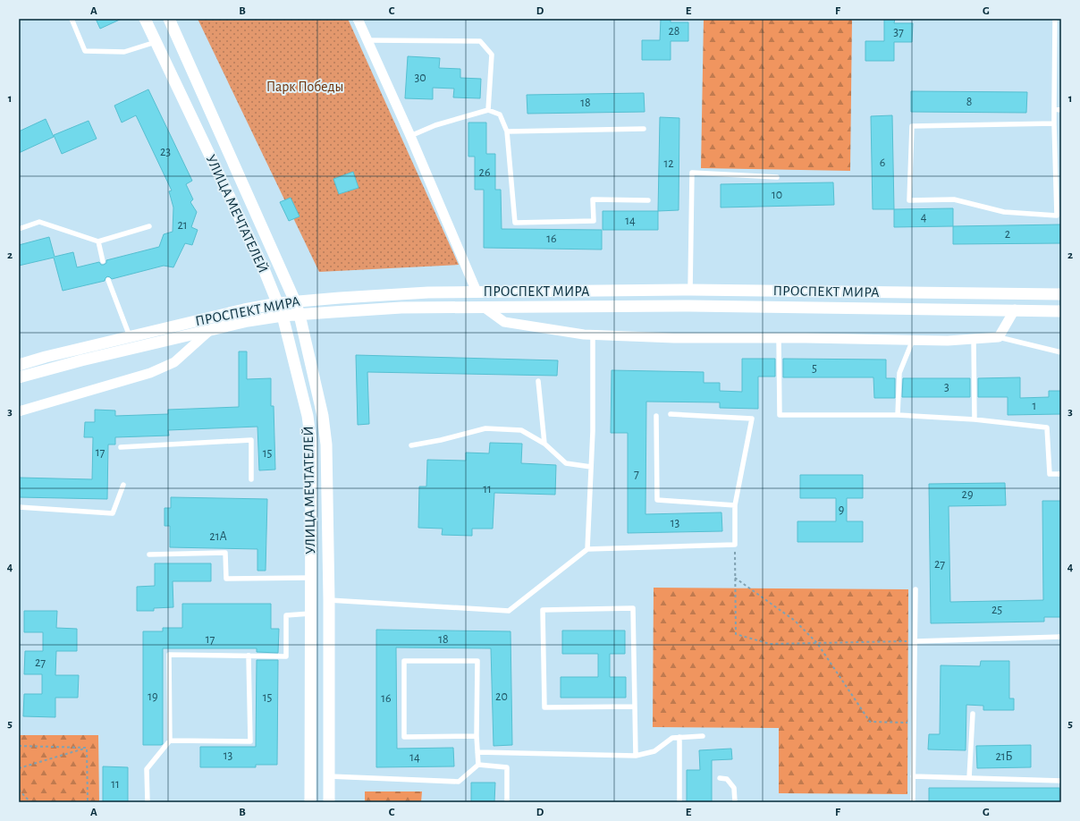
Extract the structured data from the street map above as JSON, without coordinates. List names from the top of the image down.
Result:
{
  "streets": {
    "street": ["УЛИЦА МЕЧТАТЕЛЕЙ", "ПРОСПЕКТ МИРА"]
  },
  "crossings": [
    ["УЛИЦА МЕЧТАТЕЛЕЙ", "ПРОСПЕКТ МИРА"]
  ],
  "parks": ["Парк Победы"],
  "house_numbers": [
    "28",
    "37",
    "30",
    "8",
    "18",
    "23",
    "6",
    "12",
    "26",
    "10",
    "4",
    "14",
    "21",
    "2",
    "16",
    "5",
    "3",
    "1",
    "17",
    "15",
    "7",
    "11",
    "29",
    "9",
    "13",
    "21А",
    "27",
    "25",
    "17",
    "18",
    "27",
    "19",
    "20",
    "15",
    "16",
    "13",
    "21Б",
    "14",
    "11"
  ],
  "grid": {
    "columns": [
      "A",
      "B",
      "C",
      "D",
      "E",
      "F",
      "G"
    ],
    "rows": [
      "1",
      "2",
      "3",
      "4",
      "5"
    ]
  }
}
